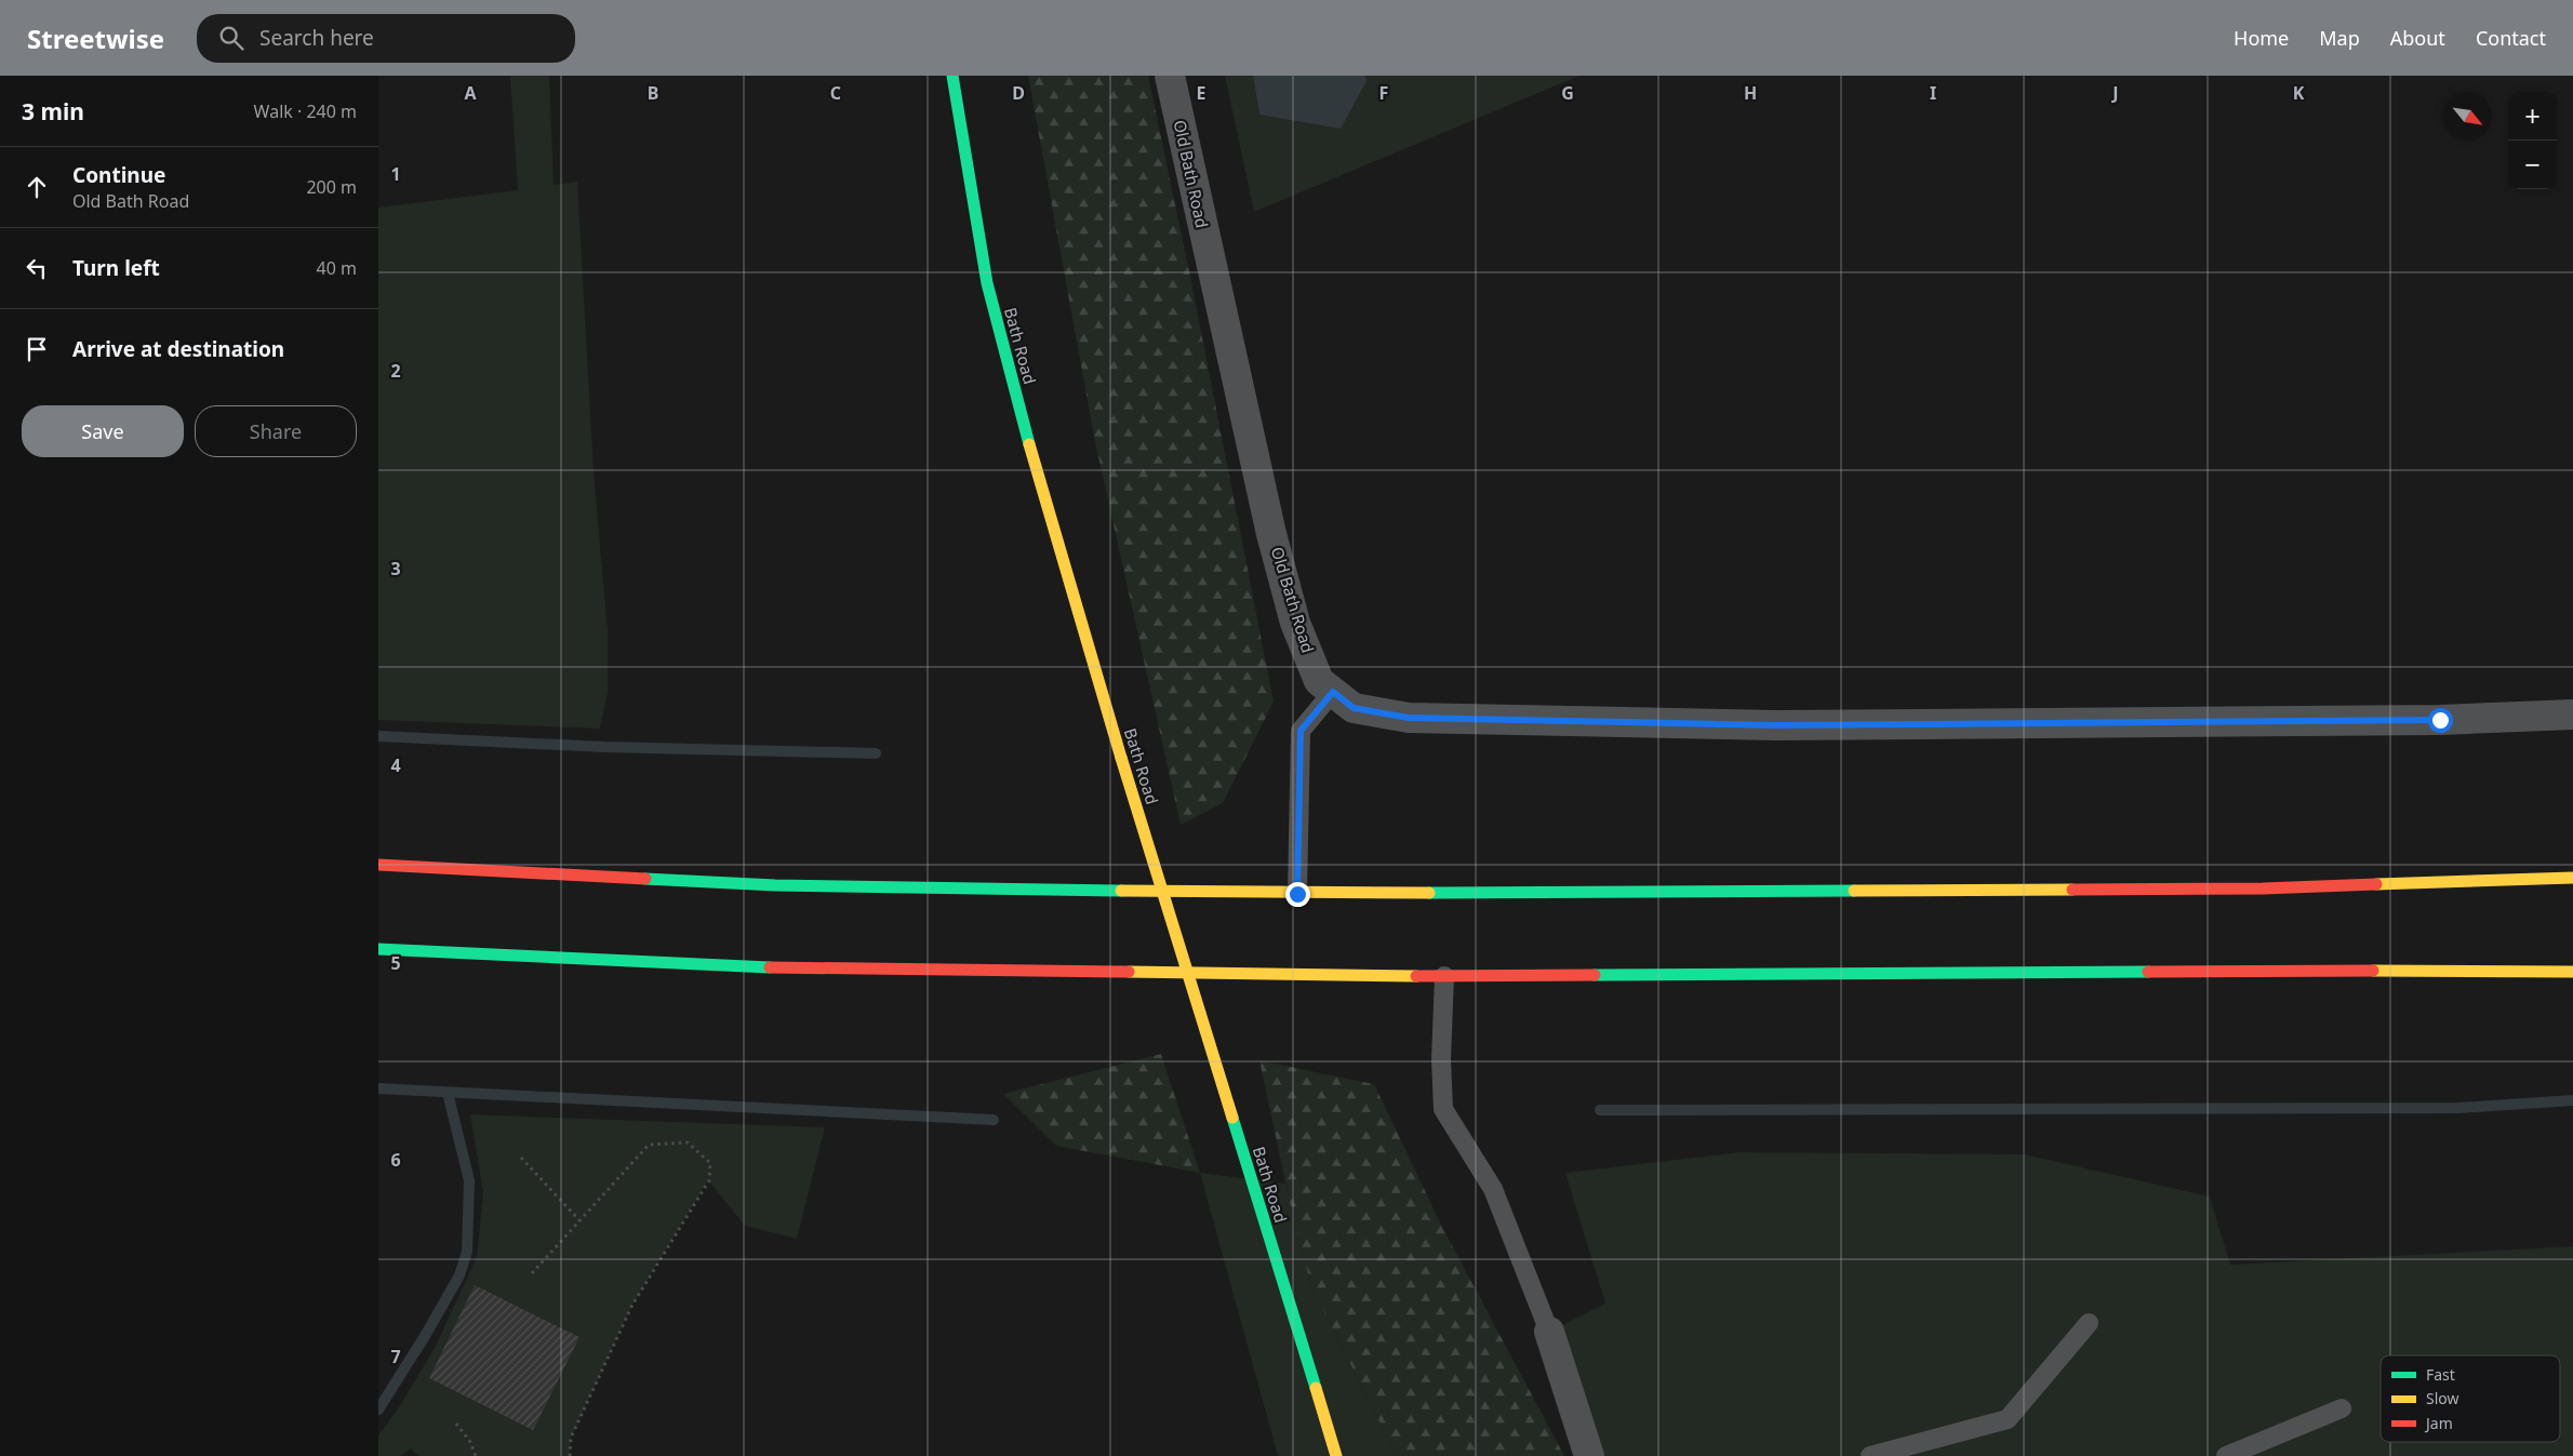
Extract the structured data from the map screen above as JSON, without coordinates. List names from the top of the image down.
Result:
{
  "streets": {
    "main road": ["Bath Road"],
    "street": ["Old Bath Road"]
  },
  "legend": ["Fast", "Slow", "Jam"],
  "north": "bottom right",
  "page": {
    "header": "Streetwise",
    "search": "Search here",
    "nav": [
      "Home",
      "Map",
      "About",
      "Contact"
    ],
    "heading": ["3 min", "Walk · 240 m"],
    "map_buttons": ["+", "−"],
    "list": [
      ["Continue", "Old Bath Road", "200 m"],
      ["Turn left", "40 m"],
      "Arrive at destination"
    ],
    "buttons": ["Save", "Share"]
  },
  "grid": {
    "columns": [
      "A",
      "B",
      "C",
      "D",
      "E",
      "F",
      "G",
      "H",
      "I",
      "J",
      "K"
    ],
    "rows": [
      "1",
      "2",
      "3",
      "4",
      "5",
      "6",
      "7"
    ]
  }
}
